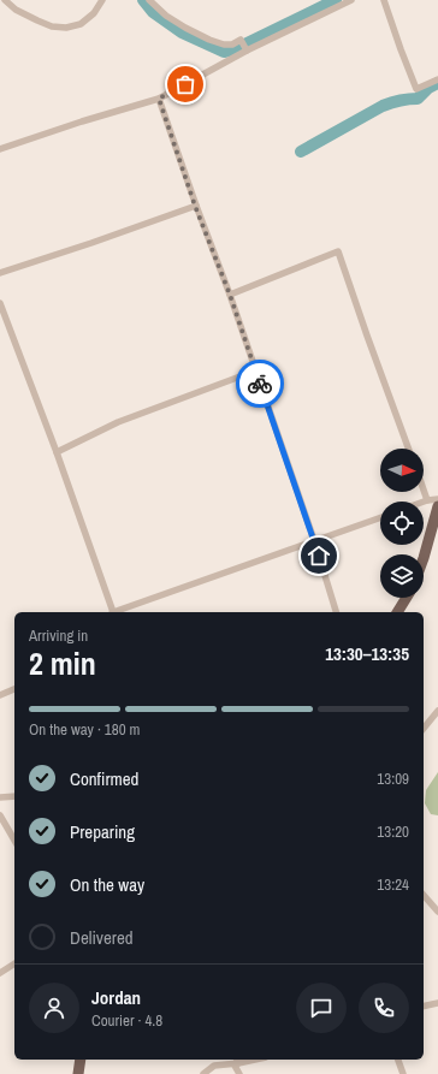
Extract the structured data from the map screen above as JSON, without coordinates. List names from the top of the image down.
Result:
{
  "north": "right",
  "page": {
    "heading": ["2 min", "Arriving in", "13:30–13:35"],
    "panel": ["Jordan", "Courier · 4.8"],
    "bar": "On the way · 180 m",
    "list": [
      ["Confirmed", "13:09"],
      ["Preparing", "13:20"],
      ["On the way", "13:24"],
      "Delivered"
    ]
  }
}
